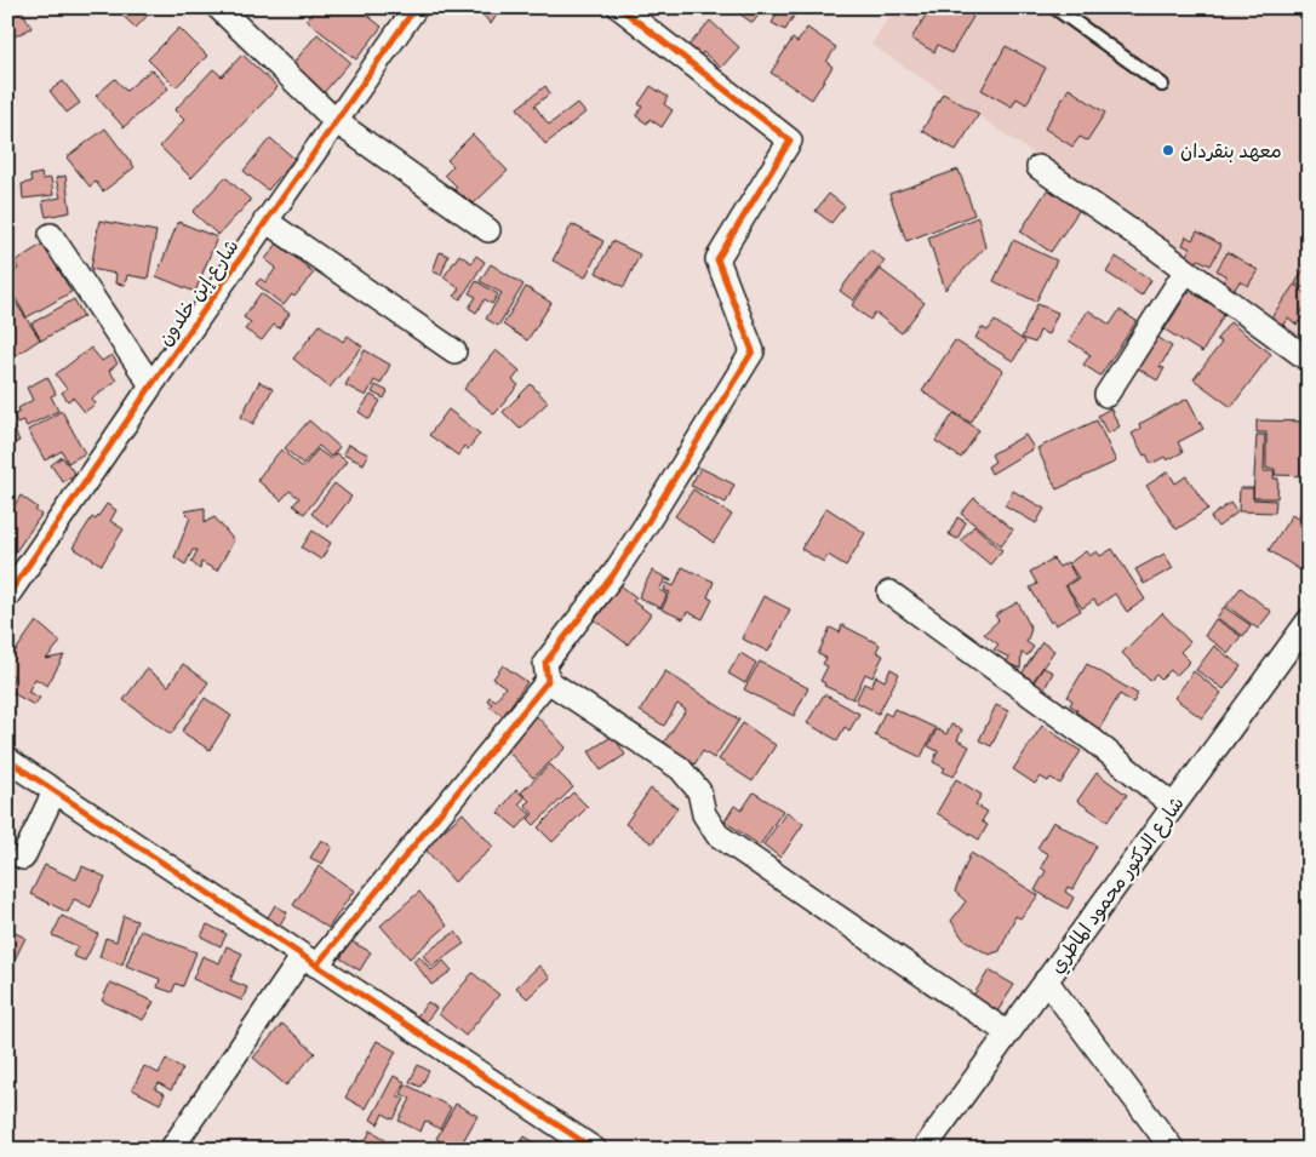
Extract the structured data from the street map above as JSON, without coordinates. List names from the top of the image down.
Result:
{
  "streets": {
    "street": ["شارع إبن خلدون", "شارع الدكتور محمود الماطري"]
  },
  "places": ["معهد بنقردان"]
}
